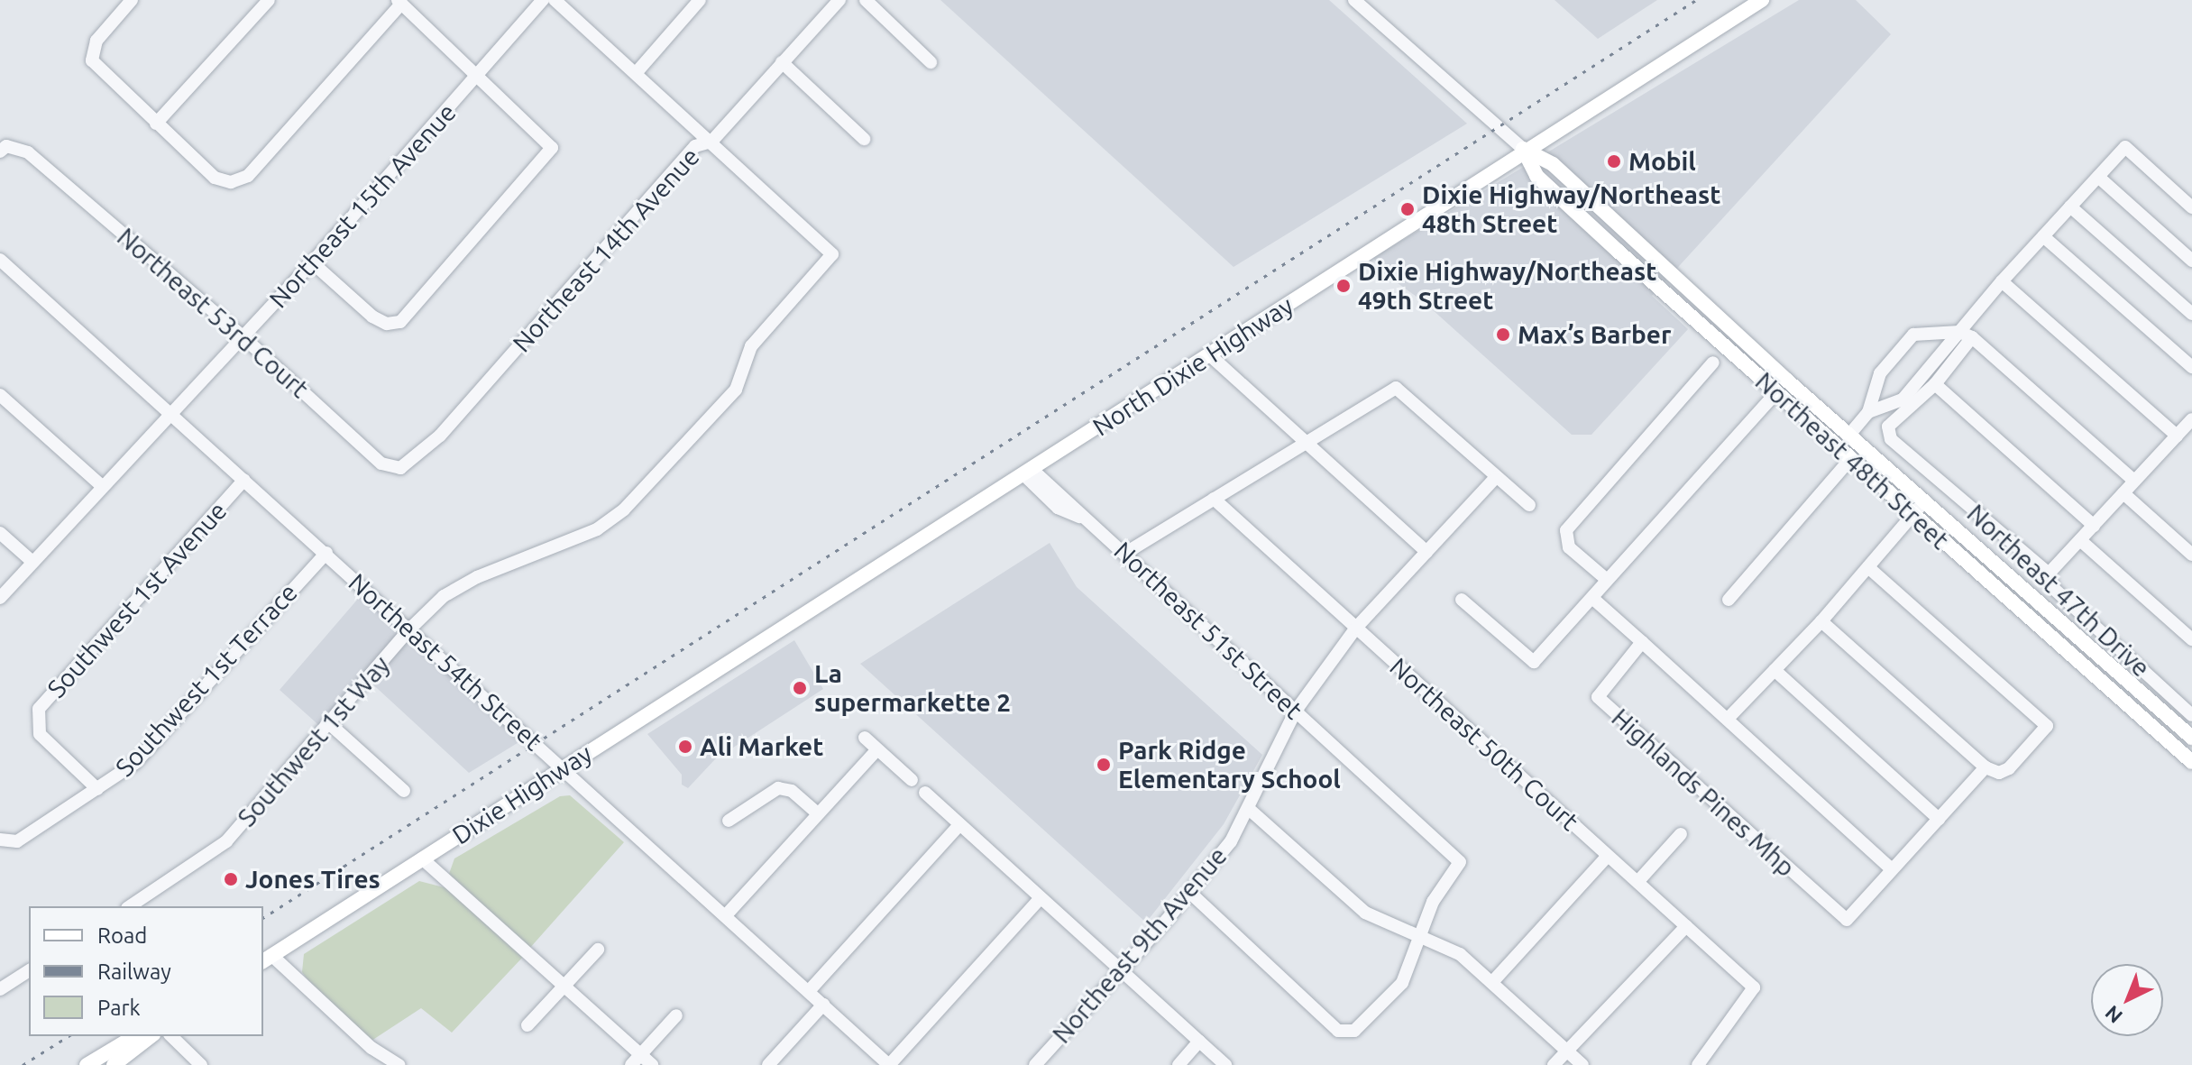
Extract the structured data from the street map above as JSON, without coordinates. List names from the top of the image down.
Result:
{
  "streets": {
    "main road": ["North Dixie Highway", "Northeast 48th Street", "Dixie Highway"],
    "street": [
      "Northeast 15th Avenue",
      "Northeast 14th Avenue",
      "Northeast 53rd Court",
      "Northeast 47th Drive",
      "Southwest 1st Avenue",
      "Northeast 51st Street",
      "Northeast 54th Street",
      "Southwest 1st Terrace",
      "Southwest 1st Way",
      "Northeast 50th Court",
      "Highlands Pines Mhp",
      "Northeast 9th Avenue"
    ]
  },
  "crossings": [
    ["Northeast 15th Avenue", "Northeast 53rd Court"],
    ["Northeast 15th Avenue", "Northeast 54th Street"],
    ["Northeast 14th Avenue", "Northeast 53rd Court"],
    ["Northeast 14th Avenue", "Southwest 1st Way"],
    ["North Dixie Highway", "Northeast 48th Street"],
    ["North Dixie Highway", "Northeast 51st Street"],
    ["North Dixie Highway", "Dixie Highway"],
    ["Southwest 1st Avenue", "Northeast 54th Street"],
    ["Southwest 1st Avenue", "Southwest 1st Terrace"],
    ["Northeast 51st Street", "Northeast 9th Avenue"],
    ["Northeast 54th Street", "Southwest 1st Terrace"],
    ["Northeast 54th Street", "Southwest 1st Way"],
    ["Northeast 54th Street", "Dixie Highway"],
    ["Northeast 50th Court", "Northeast 9th Avenue"]
  ],
  "places": [
    "Mobil",
    "Dixie Highway/Northeast 48th Street",
    "Dixie Highway/Northeast 49th Street",
    "Max’s Barber",
    "La supermarkette 2",
    "Ali Market",
    "Park Ridge Elementary School",
    "Jones Tires"
  ],
  "legend": ["Road", "Railway", "Park"],
  "north": "bottom left"
}
